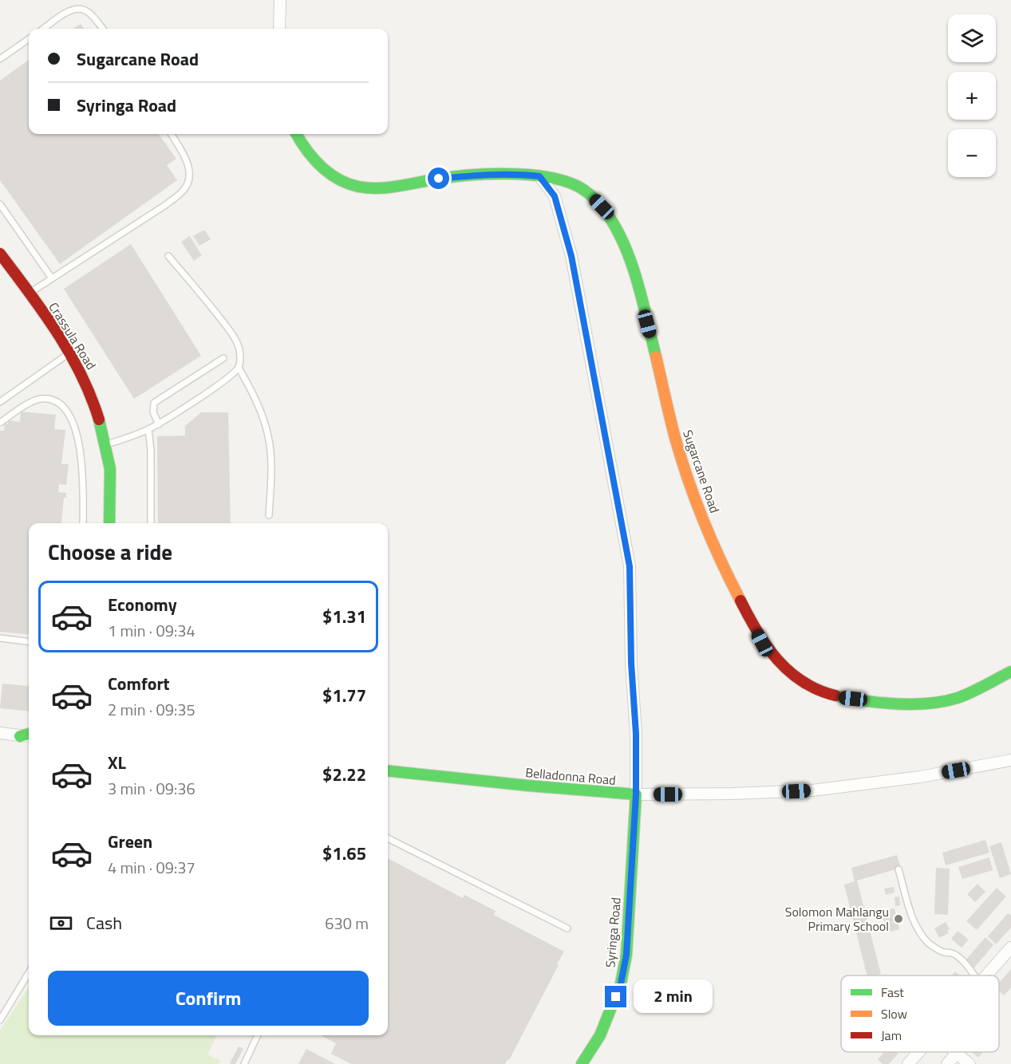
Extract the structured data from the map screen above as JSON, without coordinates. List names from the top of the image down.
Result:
{
  "streets": {
    "street": [
      "Crassula Road",
      "Sugarcane Road",
      "Belladonna Road",
      "Syringa Road"
    ]
  },
  "crossings": [
    ["Belladonna Road", "Syringa Road"]
  ],
  "places": ["Solomon Mahlangu Primary School"],
  "legend": ["Fast", "Slow", "Jam"],
  "page": {
    "map_buttons": ["+", "−"],
    "banner": ["Sugarcane Road", "Syringa Road"],
    "heading": "Choose a ride",
    "list": [
      {
        "name": "Economy",
        "note": "1 min · 09:34",
        "value": "$1.31"
      },
      {
        "name": "Comfort",
        "note": "2 min · 09:35",
        "value": "$1.77"
      },
      {
        "name": "XL",
        "note": "3 min · 09:36",
        "value": "$2.22"
      },
      {
        "name": "Green",
        "note": "4 min · 09:37",
        "value": "$1.65"
      }
    ],
    "pay": ["Cash", "630 m"],
    "buttons": "Confirm",
    "bubble": "2 min"
  }
}
